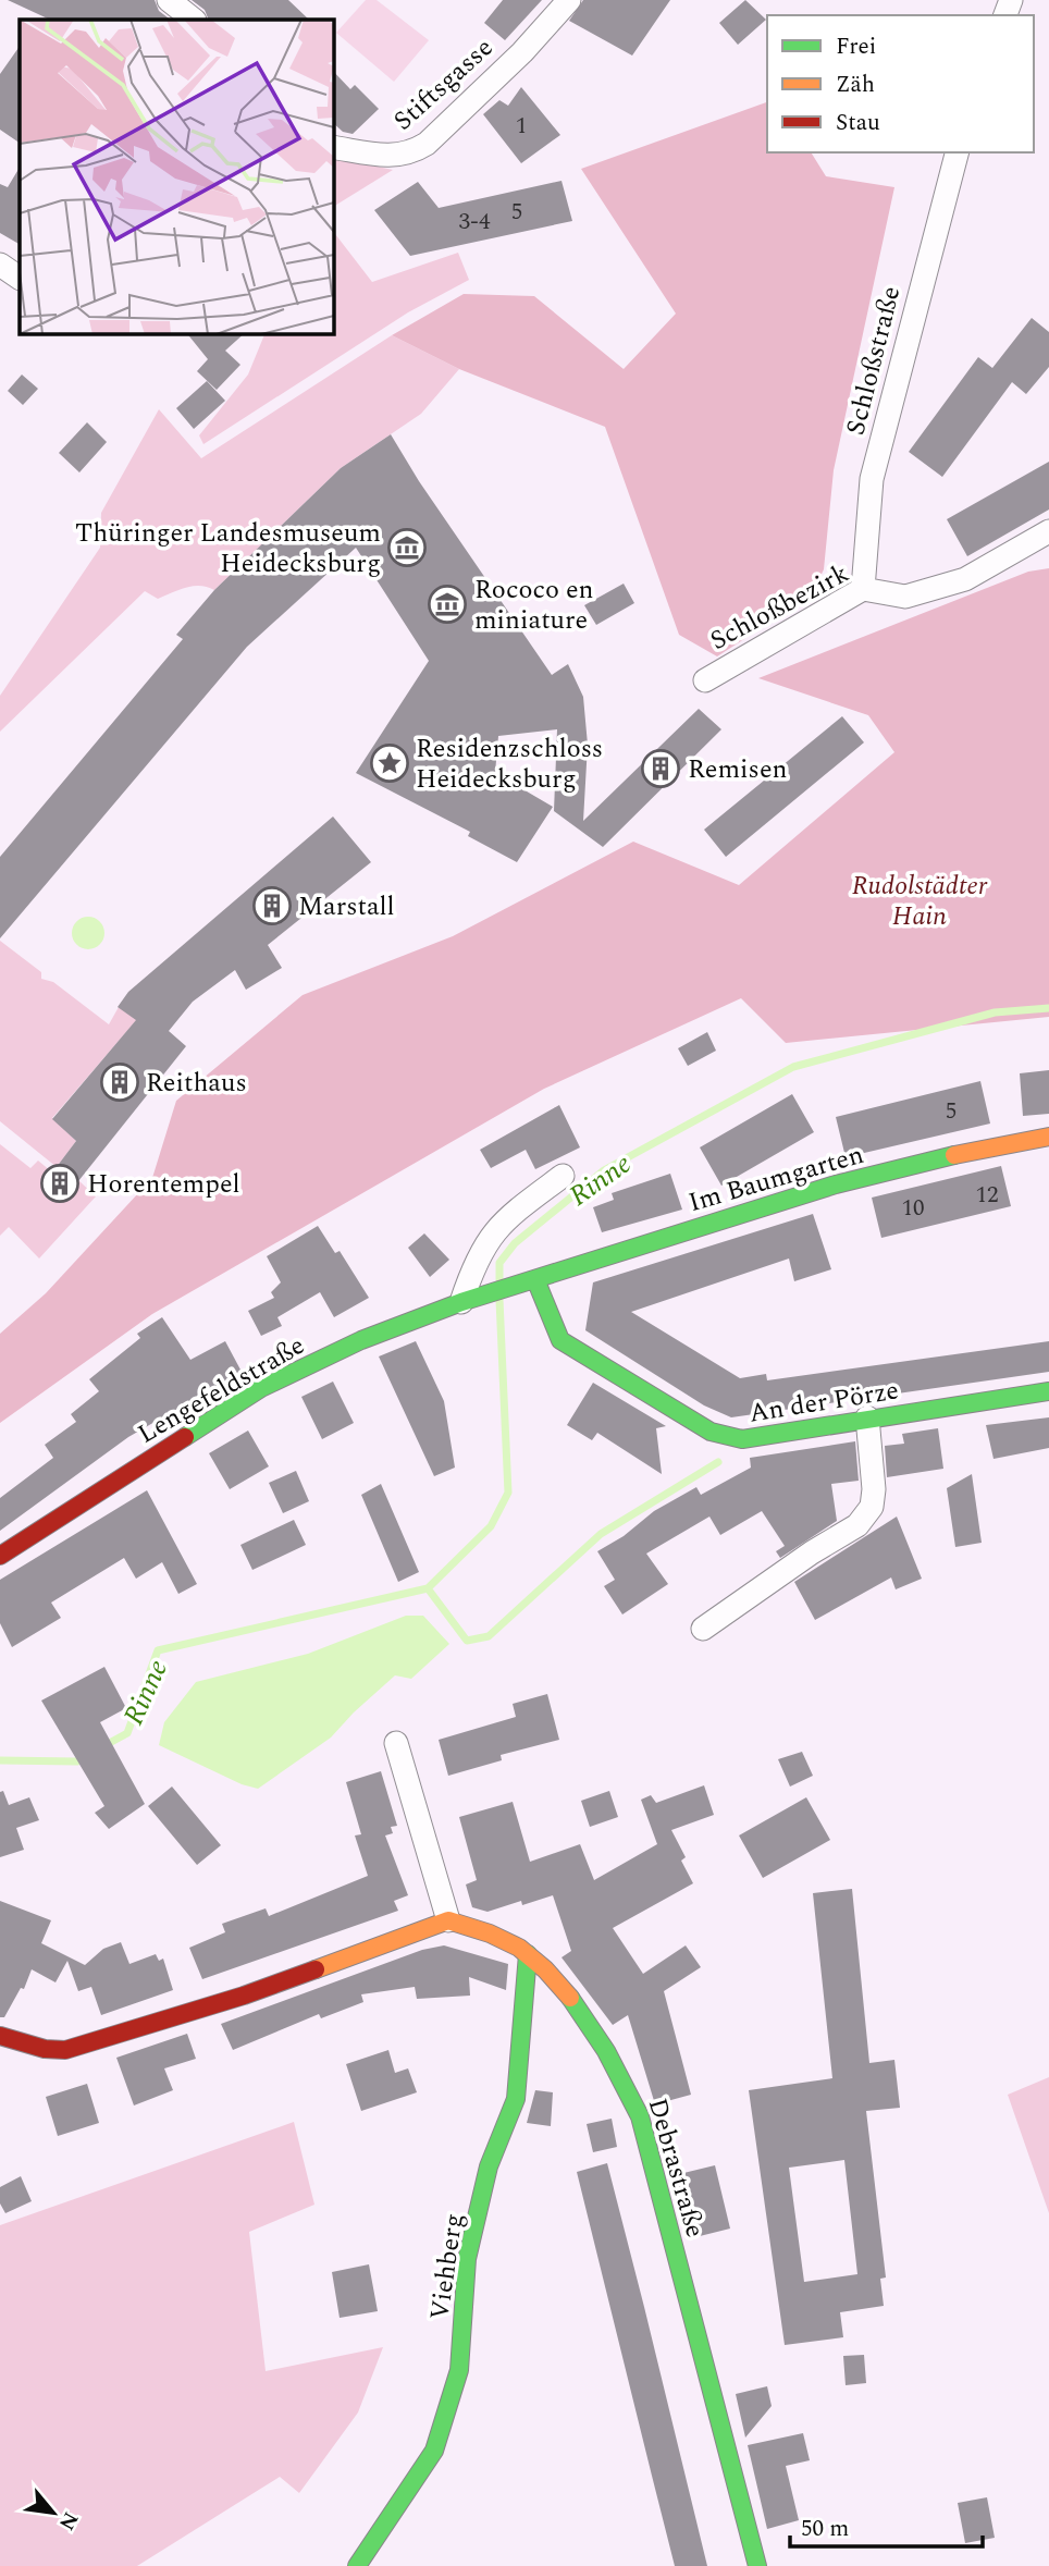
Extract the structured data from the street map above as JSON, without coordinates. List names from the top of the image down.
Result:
{
  "streets": {
    "street": [
      "Stiftsgasse",
      "Schloßstraße",
      "Schloßbezirk",
      "Im Baumgarten",
      "Lengefeldstraße",
      "An der Pörze",
      "Debrastraße",
      "Viehberg"
    ]
  },
  "crossings": [
    ["Schloßstraße", "Schloßbezirk"],
    ["Im Baumgarten", "Lengefeldstraße"],
    ["Im Baumgarten", "An der Pörze"],
    ["Debrastraße", "Viehberg"]
  ],
  "water": ["Rinne"],
  "parks": ["Rudolstädter Hain"],
  "places": {
    "museum": ["Thüringer Landesmuseum Heidecksburg", "Rococo en miniature"],
    "place": ["Residenzschloss Heidecksburg"],
    "building": [
      "Remisen",
      "Marstall",
      "Reithaus",
      "Horentempel"
    ]
  },
  "house_numbers": [
    "1",
    "5",
    "3-4",
    "5",
    "12",
    "10"
  ],
  "legend": ["Frei", "Zäh", "Stau"],
  "scale_bar": "50 m",
  "north": "bottom right"
}
